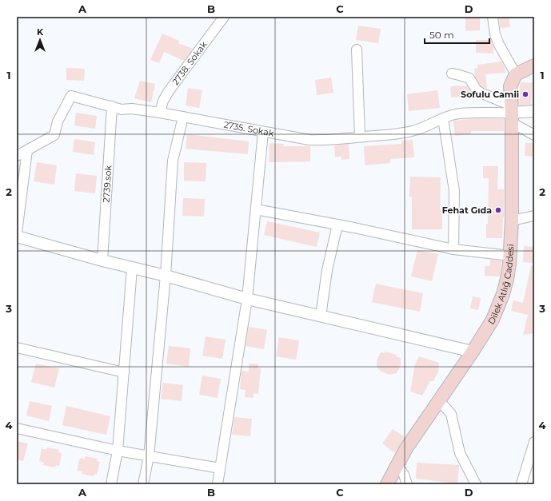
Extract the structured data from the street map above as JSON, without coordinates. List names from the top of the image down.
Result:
{
  "streets": {
    "main road": ["Dilek Atlığ Caddesi"],
    "street": ["2738. Sokak", "2735. Sokak", "2739.sok"]
  },
  "crossings": [
    ["2738. Sokak", "2735. Sokak"],
    ["2735. Sokak", "2739.sok"],
    ["2735. Sokak", "Dilek Atlığ Caddesi"]
  ],
  "places": ["Sofulu Camii", "Fehat Gıda"],
  "scale_bar": "50 m",
  "north": "top",
  "grid": {
    "columns": [
      "A",
      "B",
      "C",
      "D"
    ],
    "rows": [
      "1",
      "2",
      "3",
      "4"
    ]
  }
}
